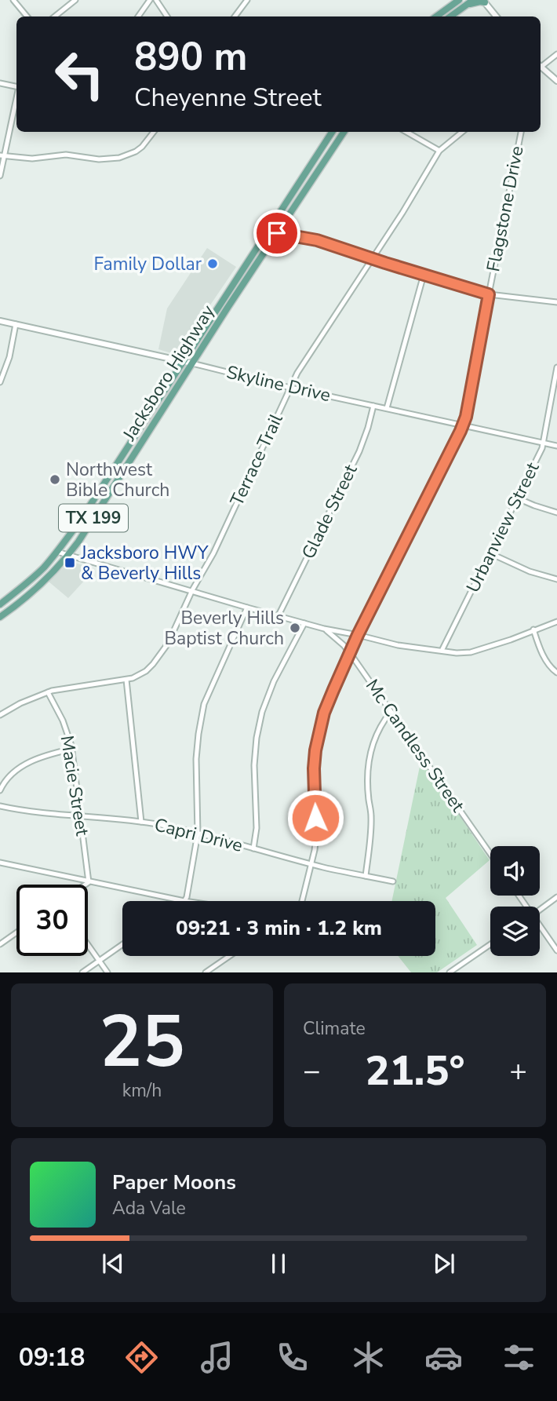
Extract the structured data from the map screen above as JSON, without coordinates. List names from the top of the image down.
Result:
{
  "streets": {
    "main road": ["Jacksboro Highway", "TX 199"],
    "street": [
      "Flagstone Drive",
      "Skyline Drive",
      "Terrace Trail",
      "Glade Street",
      "Urbanview Street",
      "Mc Candless Street",
      "Macie Street",
      "Capri Drive"
    ]
  },
  "crossings": [
    ["Flagstone Drive", "Skyline Drive"],
    ["Flagstone Drive", "Mc Candless Street"],
    ["Flagstone Drive", "Capri Drive"],
    ["Jacksboro Highway", "Skyline Drive"],
    ["Skyline Drive", "Terrace Trail"],
    ["Skyline Drive", "Glade Street"],
    ["Skyline Drive", "Urbanview Street"],
    ["Terrace Trail", "Macie Street"],
    ["Macie Street", "Capri Drive"]
  ],
  "places": {
    "other": ["Family Dollar", "Northwest Bible Church", "Beverly Hills Baptist Church"],
    "transit": ["Jacksboro HWY & Beverly Hills"]
  },
  "page": {
    "turn": ["890 m", "Cheyenne Street"],
    "limit": "30",
    "trip": "09:21 · 3 min · 1.2 km",
    "tile": [
      ["25", "km/h"],
      "Climate"
    ],
    "heat": ["−", "21.5°", "+"],
    "song": ["Paper Moons", "Ada Vale"],
    "tabs": "09:18"
  }
}
